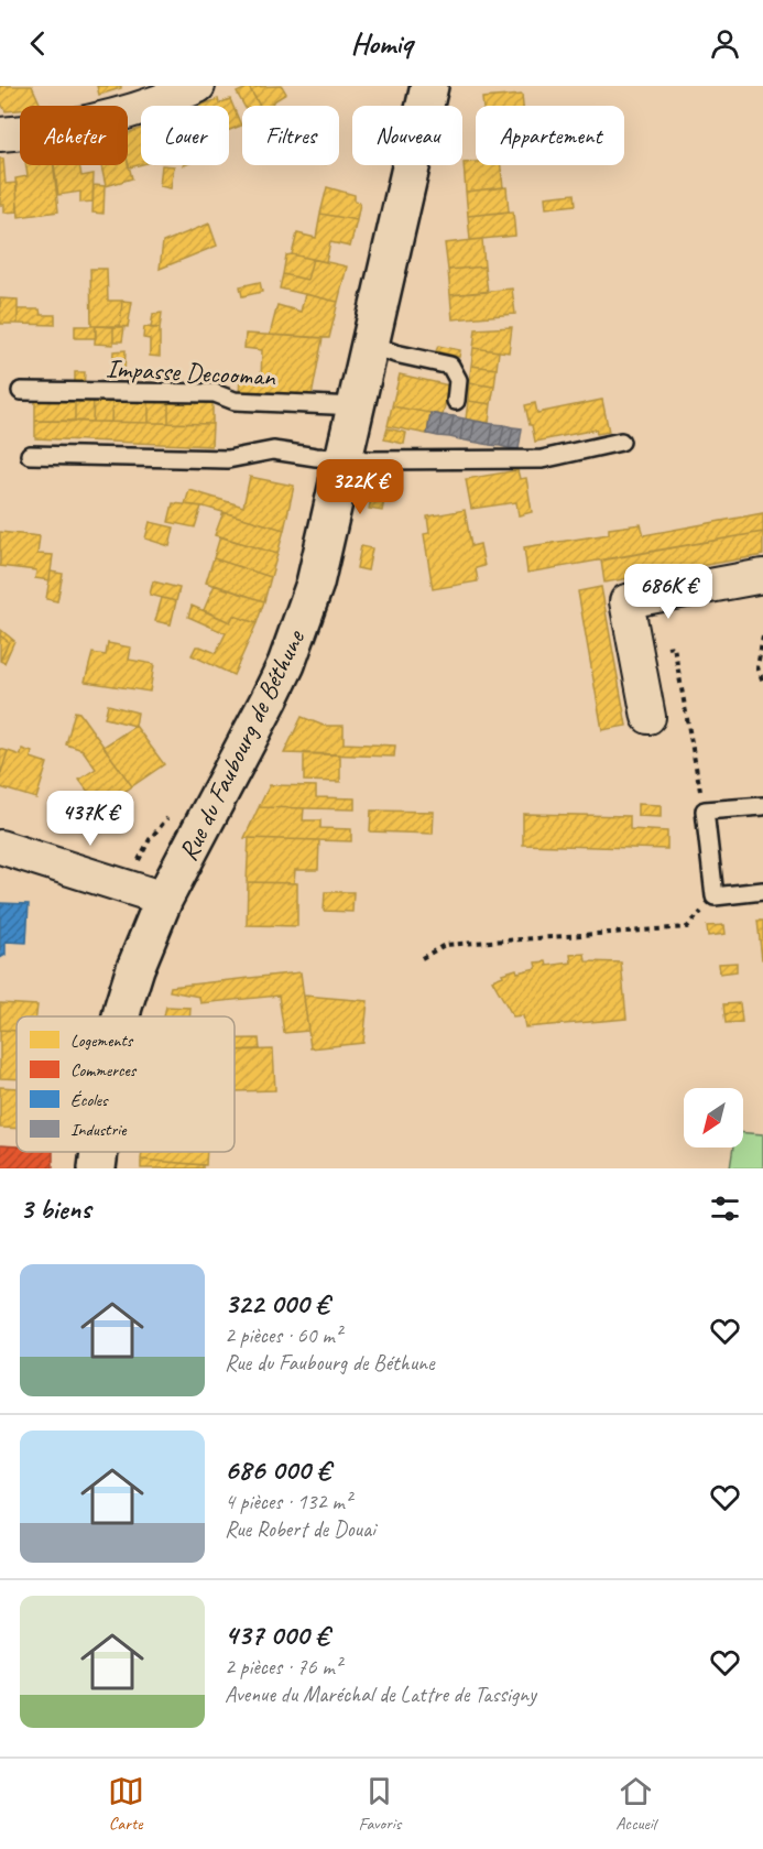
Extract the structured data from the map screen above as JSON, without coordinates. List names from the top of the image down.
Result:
{
  "streets": {
    "street": ["Rue du Faubourg de Béthune"],
    "lane": ["Impasse Decooman"]
  },
  "crossings": [
    ["Impasse Decooman", "Rue du Faubourg de Béthune"]
  ],
  "legend": [
    "Logements",
    "Commerces",
    "Écoles",
    "Industrie"
  ],
  "north": "bottom left",
  "page": {
    "header": "Homiq",
    "chip": [
      "Acheter",
      "Louer",
      "Filtres",
      "Nouveau",
      "Appartement"
    ],
    "price": ["322K €", "686K €", "437K €"],
    "heading": "3 biens",
    "list": [
      {
        "name": "322 000 €",
        "note": "2 pièces · 60 m² · Rue du Faubourg de Béthune"
      },
      {
        "name": "686 000 €",
        "note": "4 pièces · 132 m² · Rue Robert de Douai"
      },
      {
        "name": "437 000 €",
        "note": "2 pièces · 76 m² · Avenue du Maréchal de Lattre de Tassigny"
      }
    ],
    "tabs": ["Carte", "Favoris", "Accueil"]
  }
}
